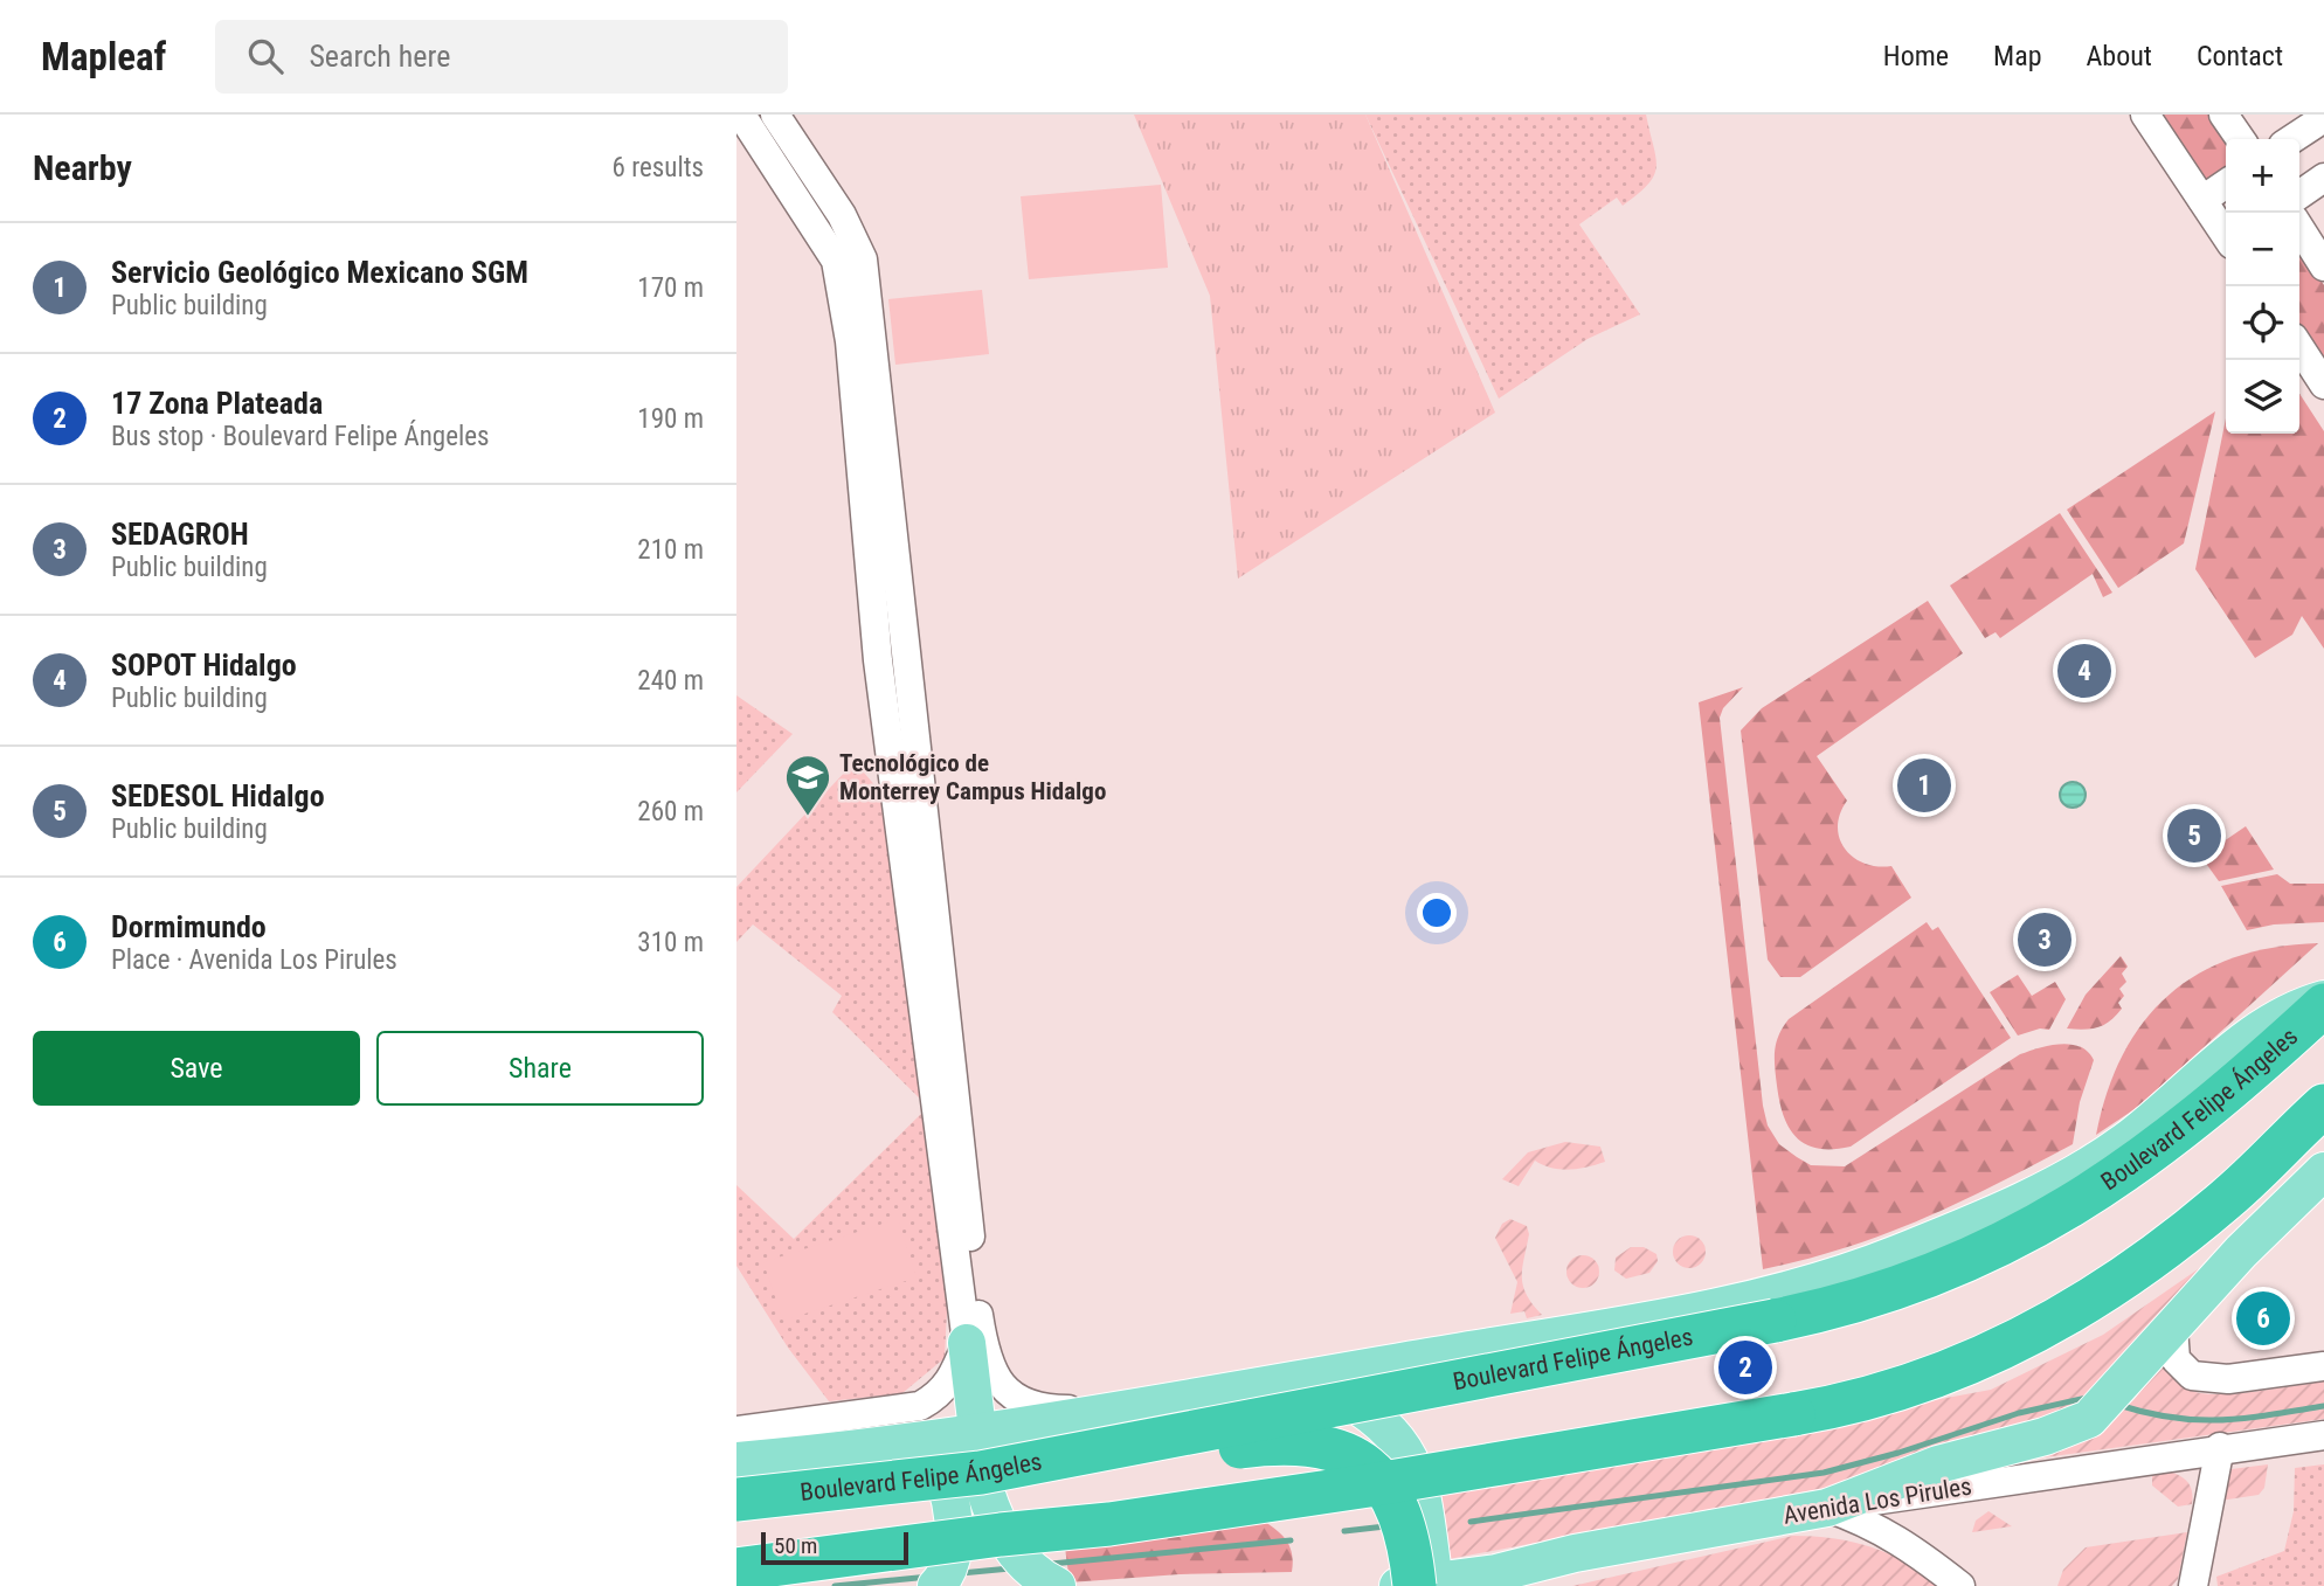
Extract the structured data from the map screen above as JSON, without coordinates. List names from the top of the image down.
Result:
{
  "streets": {
    "highway": ["Boulevard Felipe Ángeles"],
    "main road": ["Avenida Los Pirules"]
  },
  "places": {
    "school or university": ["Tecnológico de Monterrey Campus Hidalgo"]
  },
  "scale_bar": "50 m",
  "page": {
    "header": "Mapleaf",
    "search": "Search here",
    "nav": [
      "Home",
      "Map",
      "About",
      "Contact"
    ],
    "heading": ["Nearby", "6 results"],
    "map_buttons": ["+", "−"],
    "list": [
      {
        "mark": "1",
        "name": "Servicio Geológico Mexicano SGM",
        "note": "Public building",
        "value": "170 m"
      },
      {
        "mark": "2",
        "name": "17 Zona Plateada",
        "note": "Bus stop · Boulevard Felipe Ángeles",
        "value": "190 m"
      },
      {
        "mark": "3",
        "name": "SEDAGROH",
        "note": "Public building",
        "value": "210 m"
      },
      {
        "mark": "4",
        "name": "SOPOT Hidalgo",
        "note": "Public building",
        "value": "240 m"
      },
      {
        "mark": "5",
        "name": "SEDESOL Hidalgo",
        "note": "Public building",
        "value": "260 m"
      },
      {
        "mark": "6",
        "name": "Dormimundo",
        "note": "Place · Avenida Los Pirules",
        "value": "310 m"
      }
    ],
    "pins": [
      "4",
      "1",
      "5",
      "3",
      "6",
      "2"
    ],
    "buttons": ["Save", "Share"],
    "scale": "50 m"
  }
}
